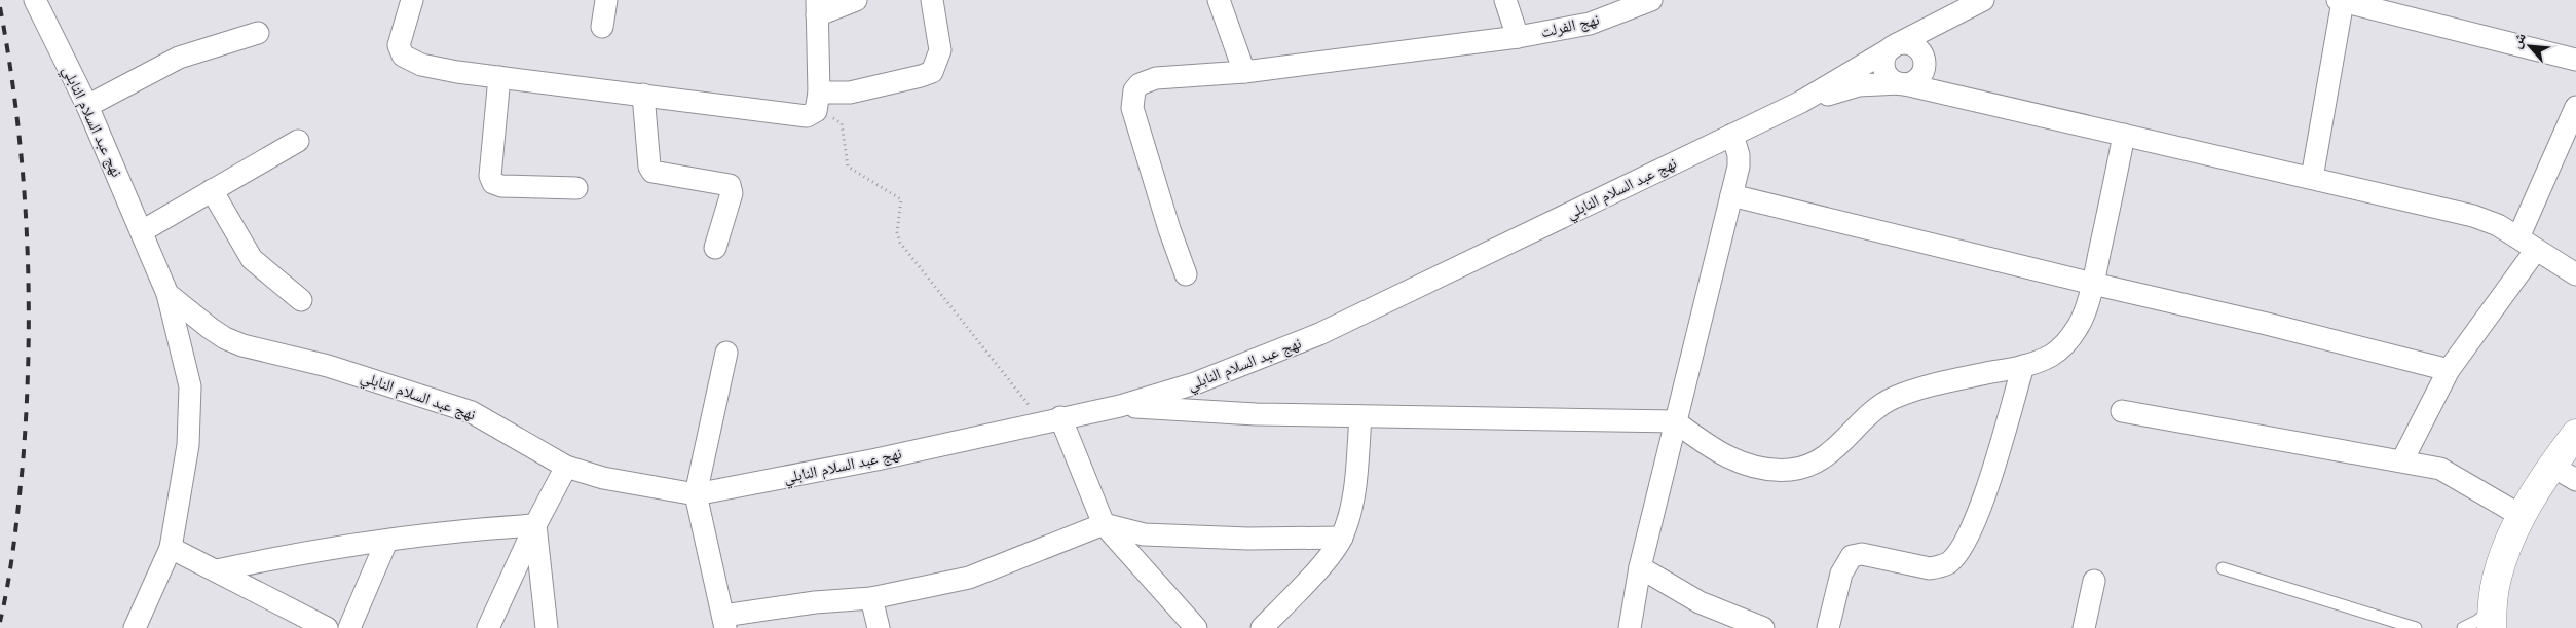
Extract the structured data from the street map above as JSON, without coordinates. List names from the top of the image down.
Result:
{
  "streets": {
    "street": ["نهج الفرلت", "نهج عبد السلام النابلي"]
  },
  "north": "top left"
}
